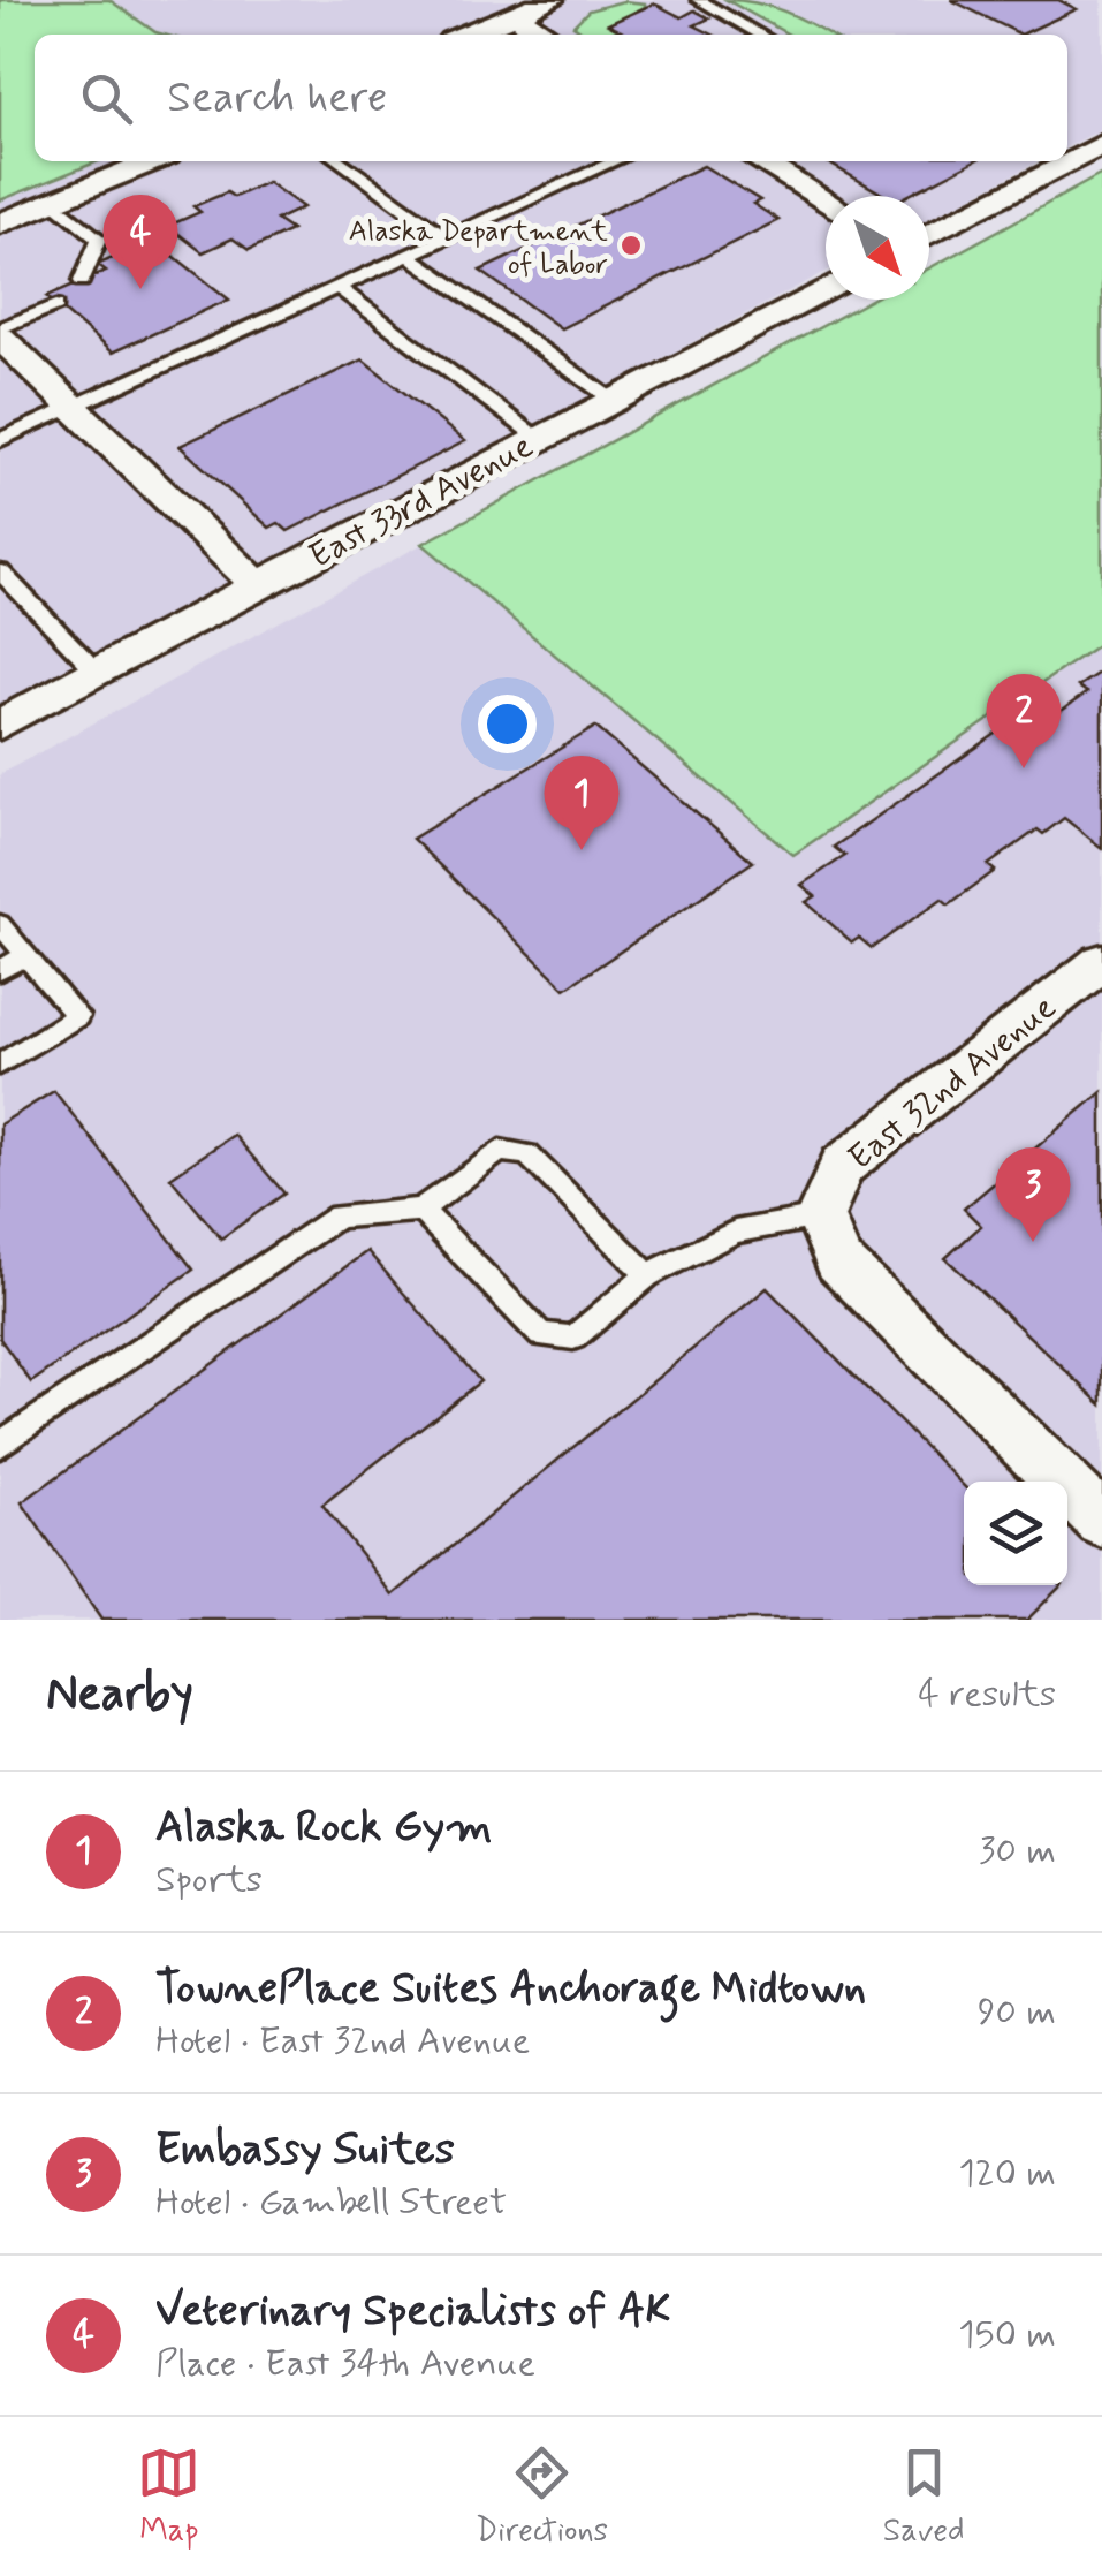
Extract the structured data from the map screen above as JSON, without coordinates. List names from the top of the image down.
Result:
{
  "streets": {
    "street": ["East 33rd Avenue", "East 32nd Avenue"]
  },
  "places": ["Alaska Department of Labor"],
  "north": "bottom right",
  "page": {
    "search": "Search here",
    "pins": [
      "4",
      "2",
      "1",
      "3"
    ],
    "heading": ["Nearby", "4 results"],
    "list": [
      {
        "mark": "1",
        "name": "Alaska Rock Gym",
        "note": "Sports",
        "value": "30 m"
      },
      {
        "mark": "2",
        "name": "TownePlace Suites Anchorage Midtown",
        "note": "Hotel · East 32nd Avenue",
        "value": "90 m"
      },
      {
        "mark": "3",
        "name": "Embassy Suites",
        "note": "Hotel · Gambell Street",
        "value": "120 m"
      },
      {
        "mark": "4",
        "name": "Veterinary Specialists of AK",
        "note": "Place · East 34th Avenue",
        "value": "150 m"
      }
    ],
    "nav": ["Map", "Directions", "Saved"]
  }
}
